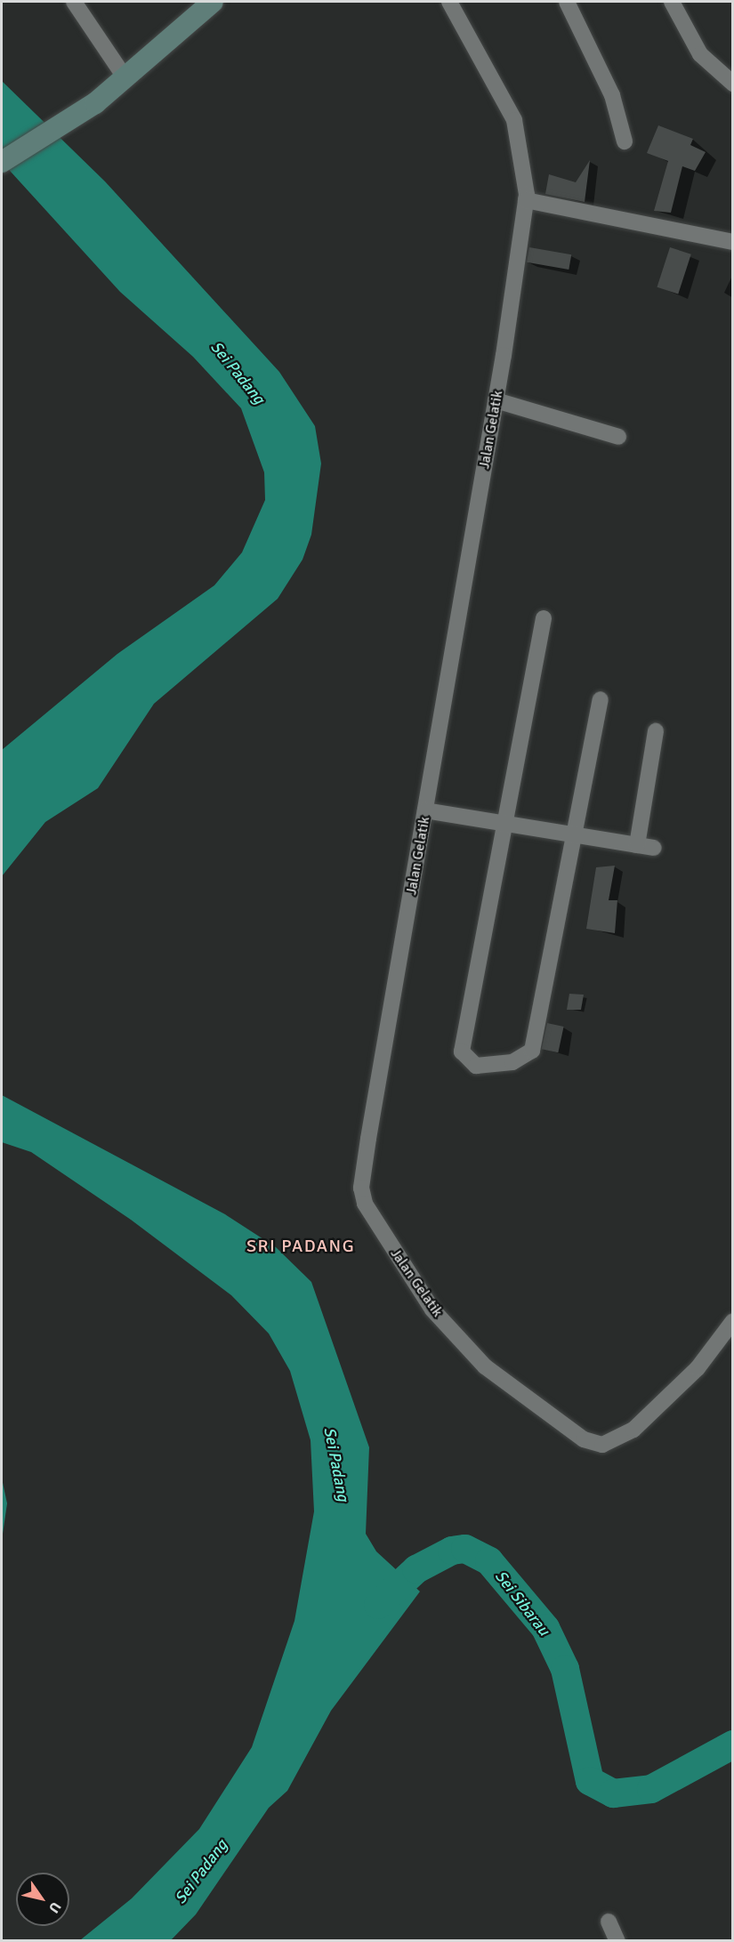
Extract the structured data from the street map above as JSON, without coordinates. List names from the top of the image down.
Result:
{
  "streets": {
    "street": ["Jalan Gelatik"]
  },
  "districts": ["SRI PADANG"],
  "water": ["Sei Padang", "Sei Sibarau"],
  "north": "bottom right"
}
